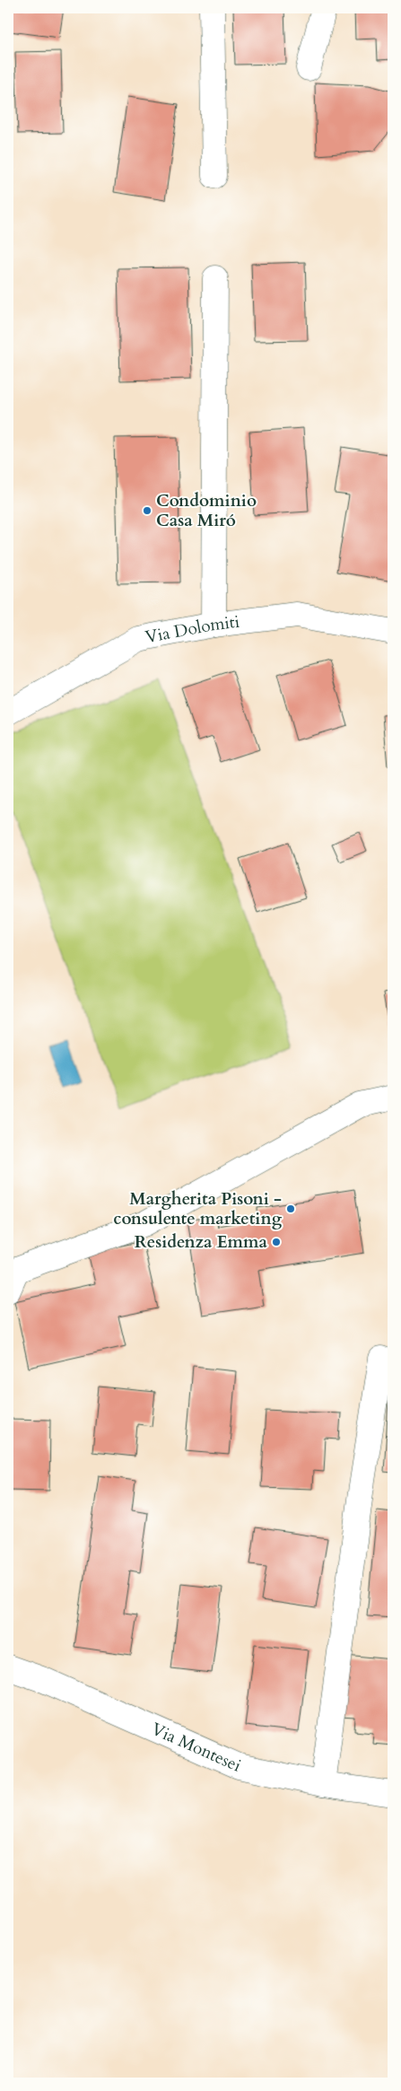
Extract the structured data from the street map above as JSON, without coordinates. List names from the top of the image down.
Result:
{
  "streets": {
    "street": ["Via Dolomiti", "Via Montesei"]
  },
  "places": ["Condominio Casa Miró", "Margherita Pisoni - consulente marketing", "Residenza Emma"]
}
